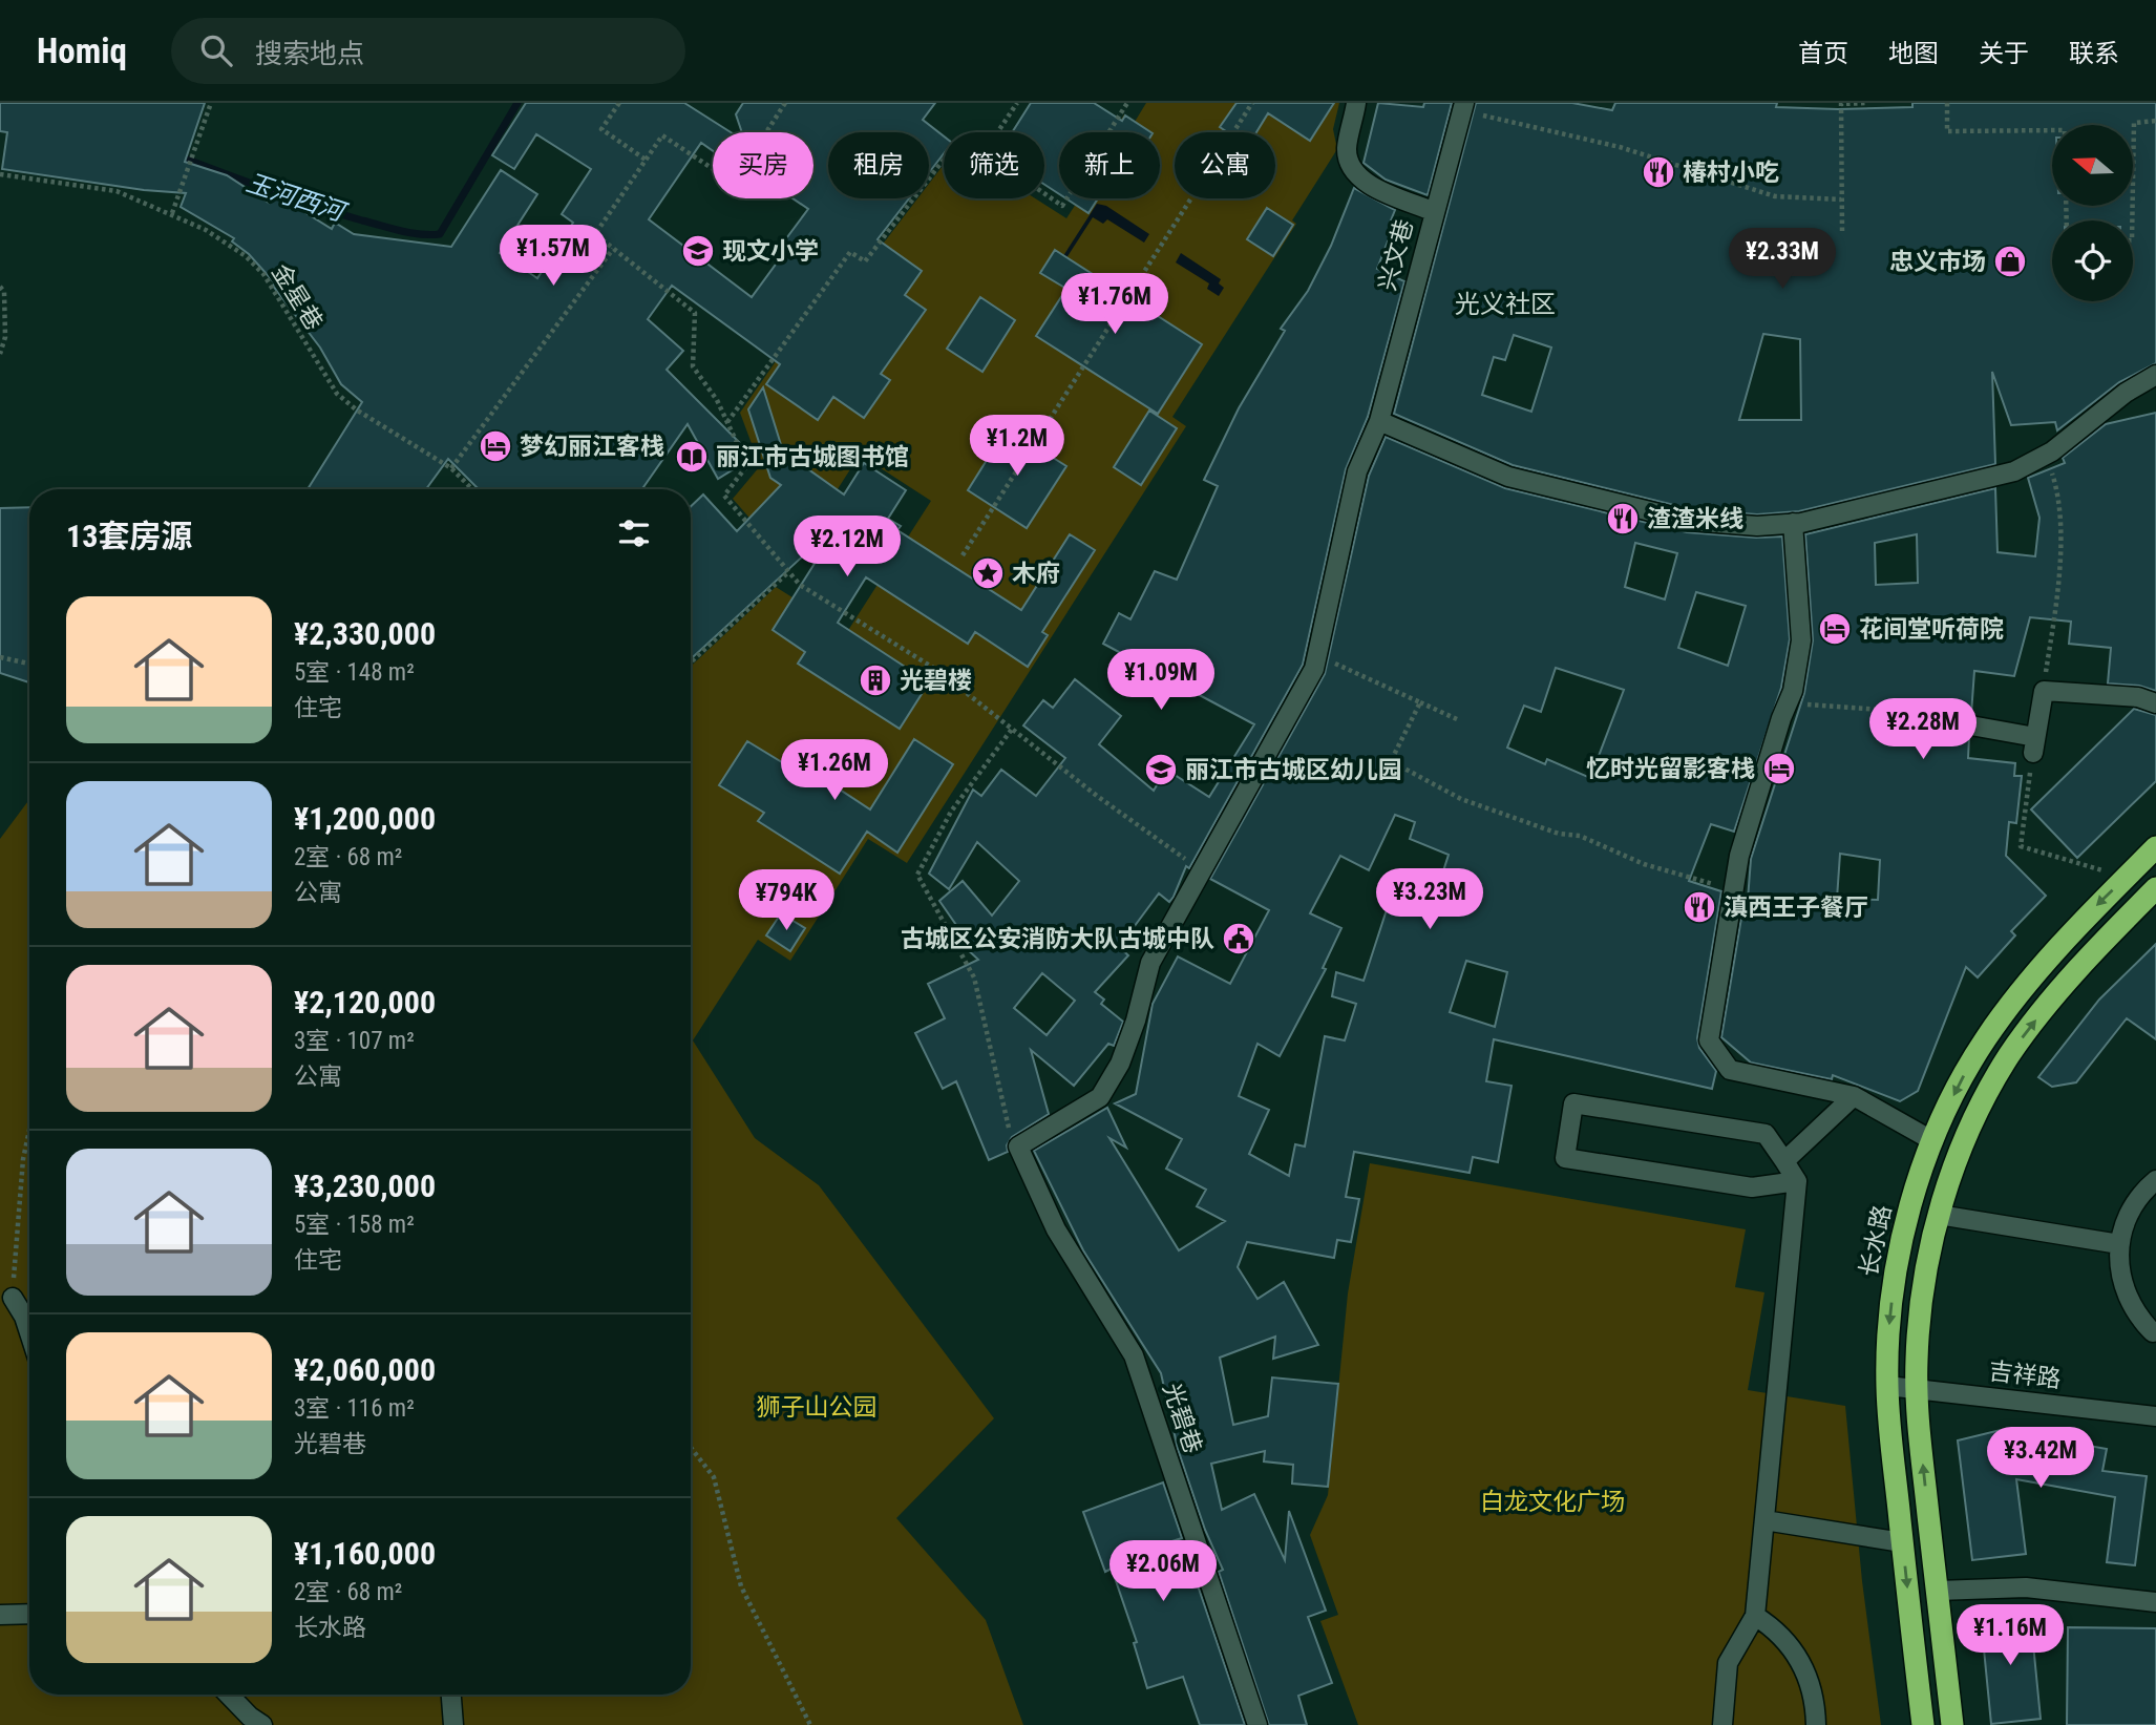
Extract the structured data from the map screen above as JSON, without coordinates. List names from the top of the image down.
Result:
{
  "streets": {
    "highway": ["长水路"],
    "street": ["兴文巷", "吉祥路", "光碧巷"],
    "path": ["金星巷"]
  },
  "crossings": [
    ["兴文巷", "光碧巷"],
    ["长水路", "吉祥路"]
  ],
  "districts": ["光义社区"],
  "water": ["玉河西河"],
  "parks": ["狮子山公园", "白龙文化广场"],
  "places": {
    "restaurant": ["椿村小吃", "渣渣米线", "滇西王子餐厅"],
    "school or university": ["现文小学", "丽江市古城区幼儿园"],
    "shop": ["忠义市场"],
    "hotel": ["梦幻丽江客栈", "花间堂听荷院", "忆时光留影客栈"],
    "library": ["丽江市古城图书馆"],
    "place": ["木府"],
    "building": ["光碧楼"],
    "public building": ["古城区公安消防大队古城中队"]
  },
  "north": "left",
  "page": {
    "header": "Homiq",
    "search": "搜索地点",
    "nav": [
      "首页",
      "地图",
      "关于",
      "联系"
    ],
    "chip": [
      "买房",
      "租房",
      "筛选",
      "新上",
      "公寓"
    ],
    "price": [
      "¥1.57M",
      "¥2.33M",
      "¥1.76M",
      "¥1.2M",
      "¥2.12M",
      "¥1.09M",
      "¥2.28M",
      "¥1.26M",
      "¥3.23M",
      "¥794K",
      "¥3.42M",
      "¥2.06M",
      "¥1.16M"
    ],
    "heading": "13套房源",
    "list": [
      {
        "name": "¥2,330,000",
        "note": "5室 · 148 m² · 住宅"
      },
      {
        "name": "¥1,200,000",
        "note": "2室 · 68 m² · 公寓"
      },
      {
        "name": "¥2,120,000",
        "note": "3室 · 107 m² · 公寓"
      },
      {
        "name": "¥3,230,000",
        "note": "5室 · 158 m² · 住宅"
      },
      {
        "name": "¥2,060,000",
        "note": "3室 · 116 m² · 光碧巷"
      },
      {
        "name": "¥1,160,000",
        "note": "2室 · 68 m² · 长水路"
      }
    ]
  }
}
